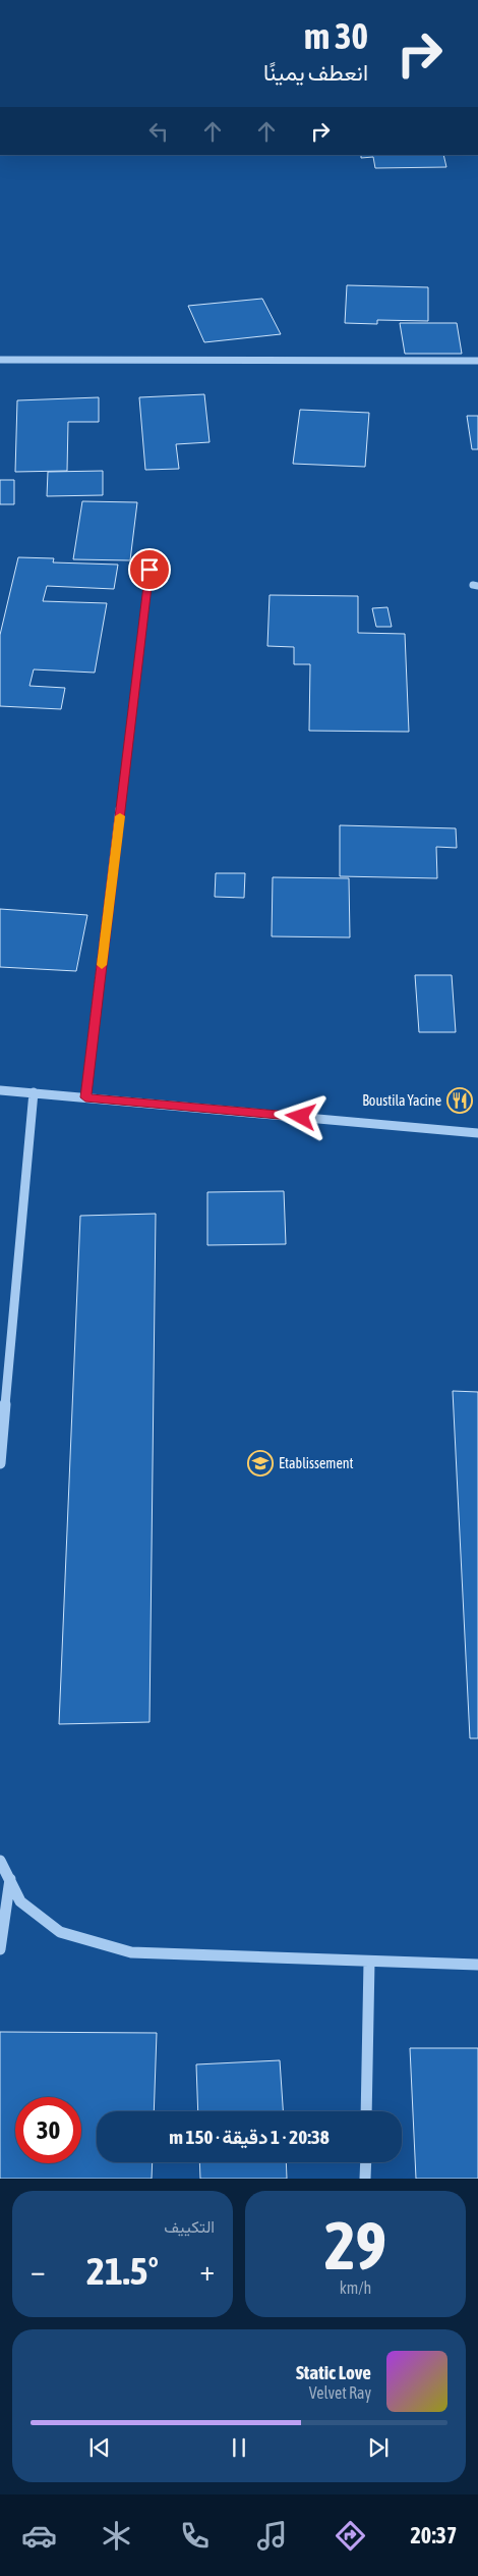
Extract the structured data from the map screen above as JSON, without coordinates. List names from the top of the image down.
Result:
{
  "places": {
    "restaurant": ["Boustila Yacine"],
    "school or university": ["Etablissement"]
  },
  "page": {
    "turn": ["30 m", "انعطف يمينًا"],
    "limit": "30",
    "trip": "20:38 · 1 دقيقة · 150 m",
    "tile": [
      ["29", "km/h"],
      "التكييف"
    ],
    "heat": ["−", "21.5°", "+"],
    "song": ["Static Love", "Velvet Ray"],
    "tabs": "20:37"
  }
}
